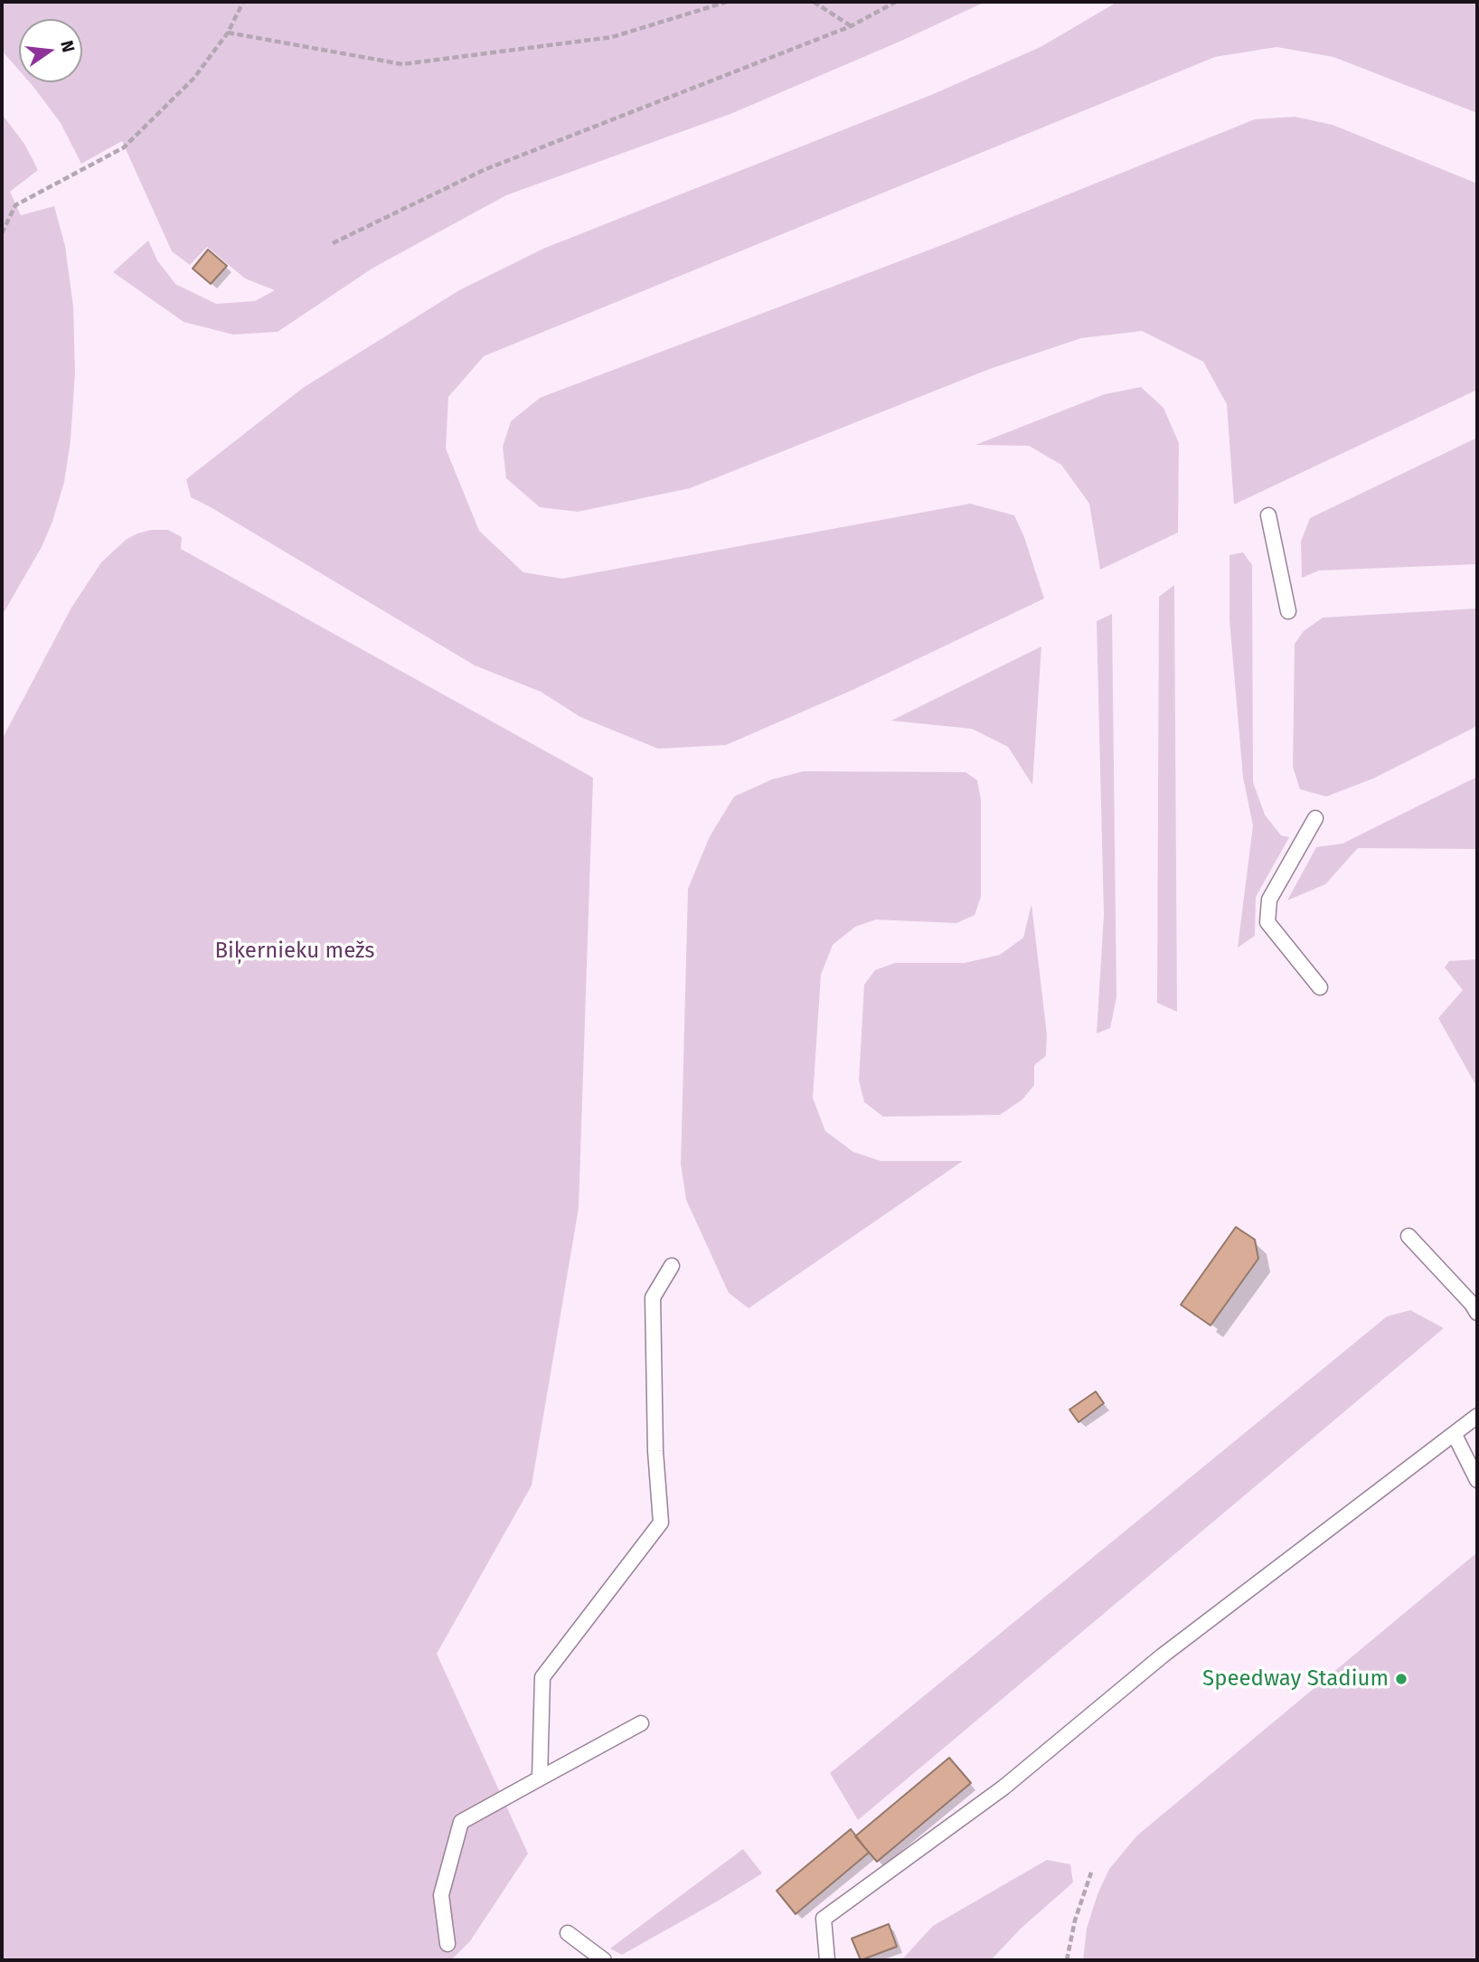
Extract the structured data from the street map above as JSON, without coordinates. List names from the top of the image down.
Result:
{
  "parks": ["Biķernieku mežs"],
  "places": ["Speedway Stadium"],
  "north": "right"
}
